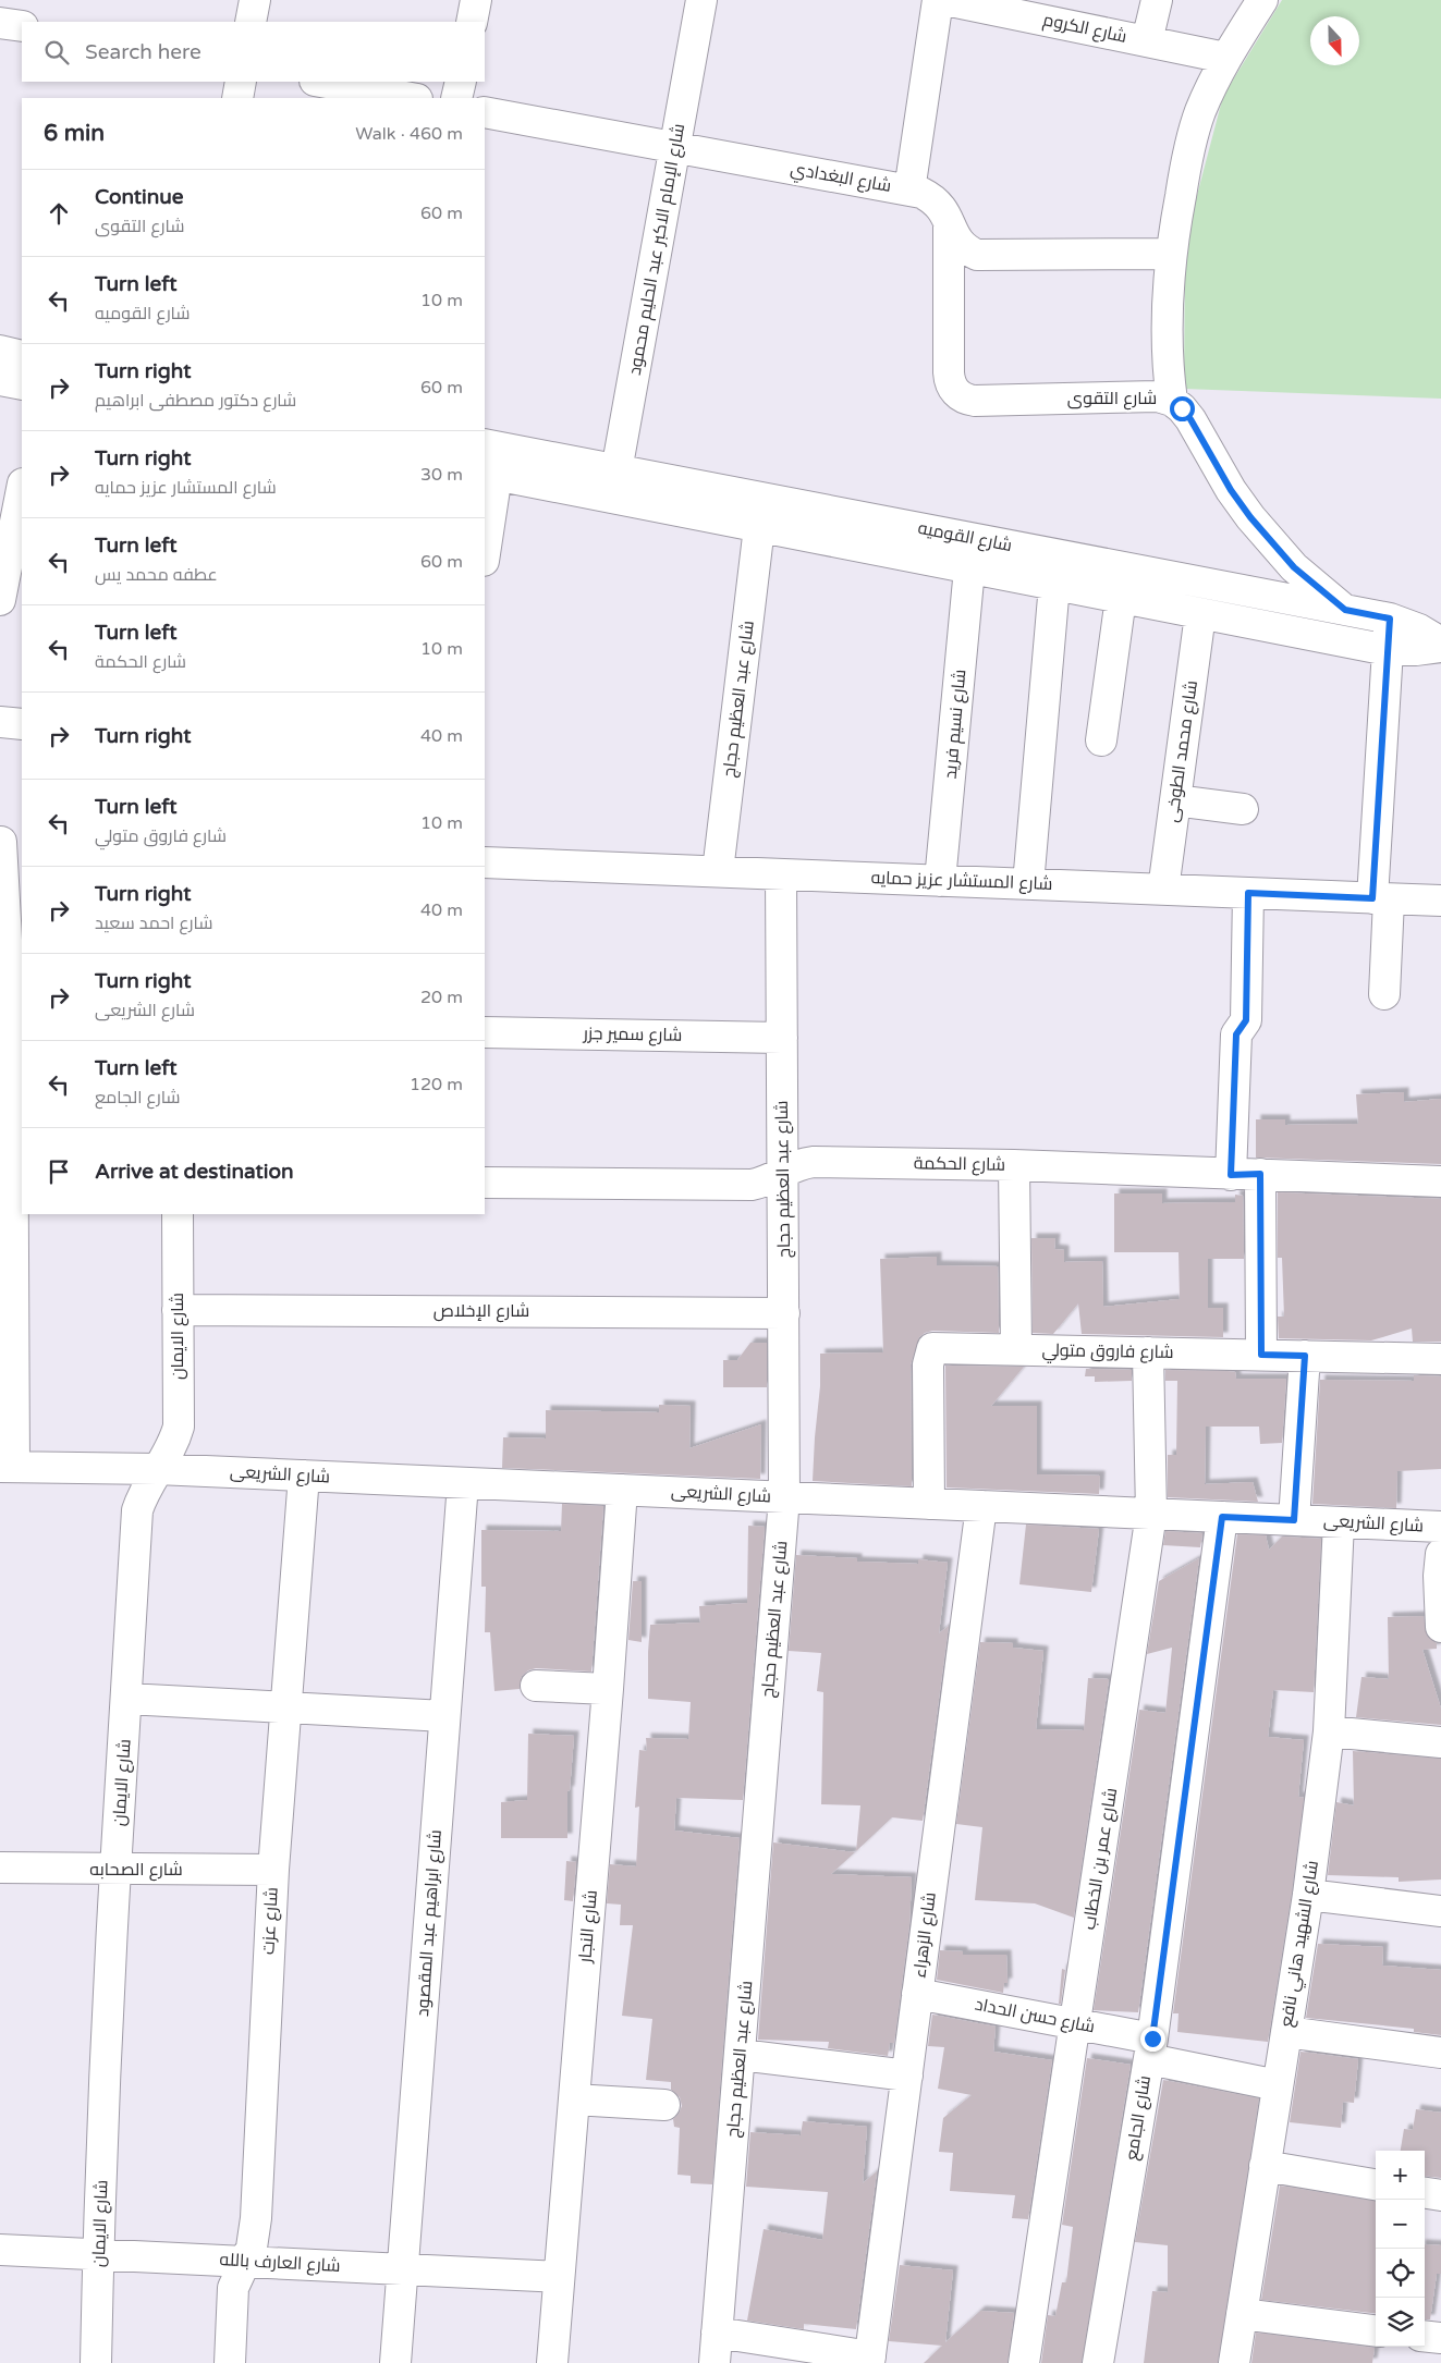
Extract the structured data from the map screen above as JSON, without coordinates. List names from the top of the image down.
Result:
{
  "streets": {
    "street": [
      "شارع الكروم",
      "شارع البغدادي",
      "شارع الإمام الاكبر عبد الحليم محمود",
      "شارع التقوى",
      "شارع القوميه",
      "شارع عبد العظيم حجاج",
      "شارع نسيم فريد",
      "شارع محمد الطوخى",
      "شارع المستشار عزيز حمايه",
      "شارع سمير جزر",
      "شارع الحكمة",
      "شارع الإخلاص",
      "شارع الايمان",
      "شارع فاروق متولي",
      "شارع الشريعى",
      "شارع عمر بن الخطاب",
      "شارع الصحابه",
      "شارع عزت",
      "شارع ابراهيم عبد المقصود",
      "شارع النجار",
      "شارع الزهراء",
      "شارع الشهيد هاني نافع",
      "شارع حسن الحداد",
      "شارع الجامع",
      "شارع العارف بالله"
    ]
  },
  "crossings": [
    ["شارع البغدادي", "شارع الإمام الاكبر عبد الحليم محمود"],
    ["شارع البغدادي", "شارع التقوى"],
    ["شارع الإمام الاكبر عبد الحليم محمود", "شارع القوميه"],
    ["شارع التقوى", "شارع القوميه"],
    ["شارع القوميه", "شارع عبد العظيم حجاج"],
    ["شارع القوميه", "شارع نسيم فريد"],
    ["شارع القوميه", "شارع محمد الطوخى"],
    ["شارع عبد العظيم حجاج", "شارع المستشار عزيز حمايه"],
    ["شارع عبد العظيم حجاج", "شارع سمير جزر"],
    ["شارع عبد العظيم حجاج", "شارع الحكمة"],
    ["شارع عبد العظيم حجاج", "شارع الإخلاص"],
    ["شارع عبد العظيم حجاج", "شارع الشريعى"],
    ["شارع نسيم فريد", "شارع المستشار عزيز حمايه"],
    ["شارع محمد الطوخى", "شارع المستشار عزيز حمايه"],
    ["شارع الإخلاص", "شارع الايمان"],
    ["شارع الايمان", "شارع الشريعى"],
    ["شارع الايمان", "شارع الصحابه"],
    ["شارع الايمان", "شارع العارف بالله"],
    ["شارع فاروق متولي", "شارع الشريعى"],
    ["شارع فاروق متولي", "شارع عمر بن الخطاب"],
    ["شارع الشريعى", "شارع عمر بن الخطاب"],
    ["شارع الشريعى", "شارع عزت"],
    ["شارع الشريعى", "شارع ابراهيم عبد المقصود"],
    ["شارع الشريعى", "شارع النجار"],
    ["شارع الشريعى", "شارع الزهراء"],
    ["شارع الشريعى", "شارع الشهيد هاني نافع"],
    ["شارع الشريعى", "شارع الجامع"],
    ["شارع عمر بن الخطاب", "شارع حسن الحداد"],
    ["شارع الصحابه", "شارع عزت"],
    ["شارع عزت", "شارع العارف بالله"],
    ["شارع ابراهيم عبد المقصود", "شارع العارف بالله"],
    ["شارع النجار", "شارع العارف بالله"],
    ["شارع الزهراء", "شارع حسن الحداد"],
    ["شارع الشهيد هاني نافع", "شارع حسن الحداد"],
    ["شارع حسن الحداد", "شارع الجامع"]
  ],
  "north": "bottom",
  "page": {
    "search": "Search here",
    "heading": ["6 min", "Walk · 460 m"],
    "list": [
      ["Continue", "شارع التقوى", "60 m"],
      ["Turn left", "شارع القوميه", "10 m"],
      ["Turn right", "شارع دكتور مصطفى ابراهيم", "60 m"],
      ["Turn right", "شارع المستشار عزيز حمايه", "30 m"],
      ["Turn left", "عطفه محمد يس", "60 m"],
      ["Turn left", "شارع الحكمة", "10 m"],
      ["Turn right", "40 m"],
      ["Turn left", "شارع فاروق متولي", "10 m"],
      ["Turn right", "شارع احمد سعيد", "40 m"],
      ["Turn right", "شارع الشريعى", "20 m"],
      ["Turn left", "شارع الجامع", "120 m"],
      "Arrive at destination"
    ],
    "map_buttons": ["+", "−"]
  }
}
